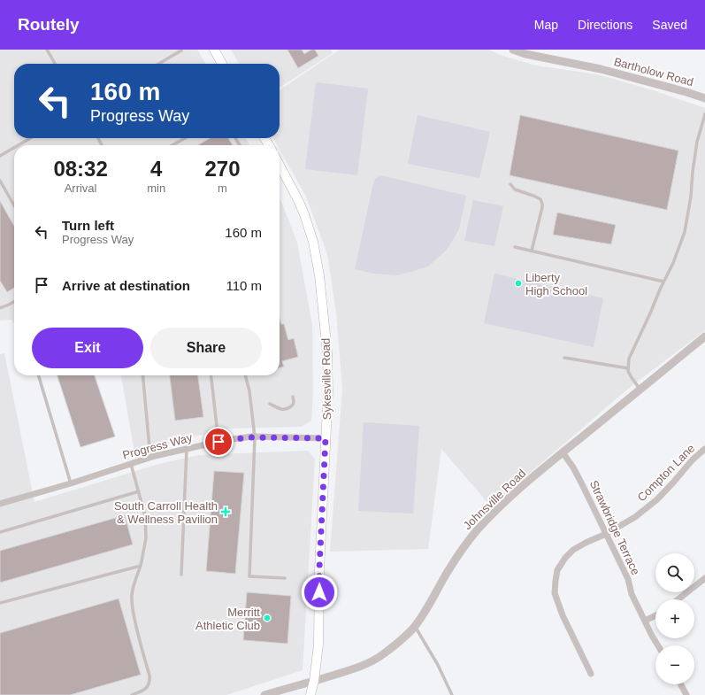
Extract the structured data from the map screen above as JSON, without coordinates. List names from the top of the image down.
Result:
{
  "streets": {
    "main road": ["Sykesville Road"],
    "street": [
      "Bartholow Road",
      "Progress Way",
      "Compton Lane",
      "Johnsville Road",
      "Strawbridge Terrace"
    ]
  },
  "crossings": [
    ["Sykesville Road", "Progress Way"],
    ["Sykesville Road", "Johnsville Road"],
    ["Compton Lane", "Strawbridge Terrace"],
    ["Johnsville Road", "Strawbridge Terrace"]
  ],
  "places": {
    "other": ["Liberty High School", "Merritt Athletic Club"],
    "health": ["South Carroll Health & Wellness Pavilion"]
  },
  "page": {
    "header": "Routely",
    "nav": ["Map", "Directions", "Saved"],
    "turn": ["160 m", "Progress Way"],
    "eta": [
      "08:32",
      "Arrival",
      "4",
      "min",
      "270",
      "m"
    ],
    "list": [
      {
        "name": "Turn left",
        "note": "Progress Way",
        "value": "160 m"
      },
      {
        "name": "Arrive at destination",
        "value": "110 m"
      }
    ],
    "buttons": ["Exit", "Share"],
    "map_buttons": ["+", "−"]
  }
}
